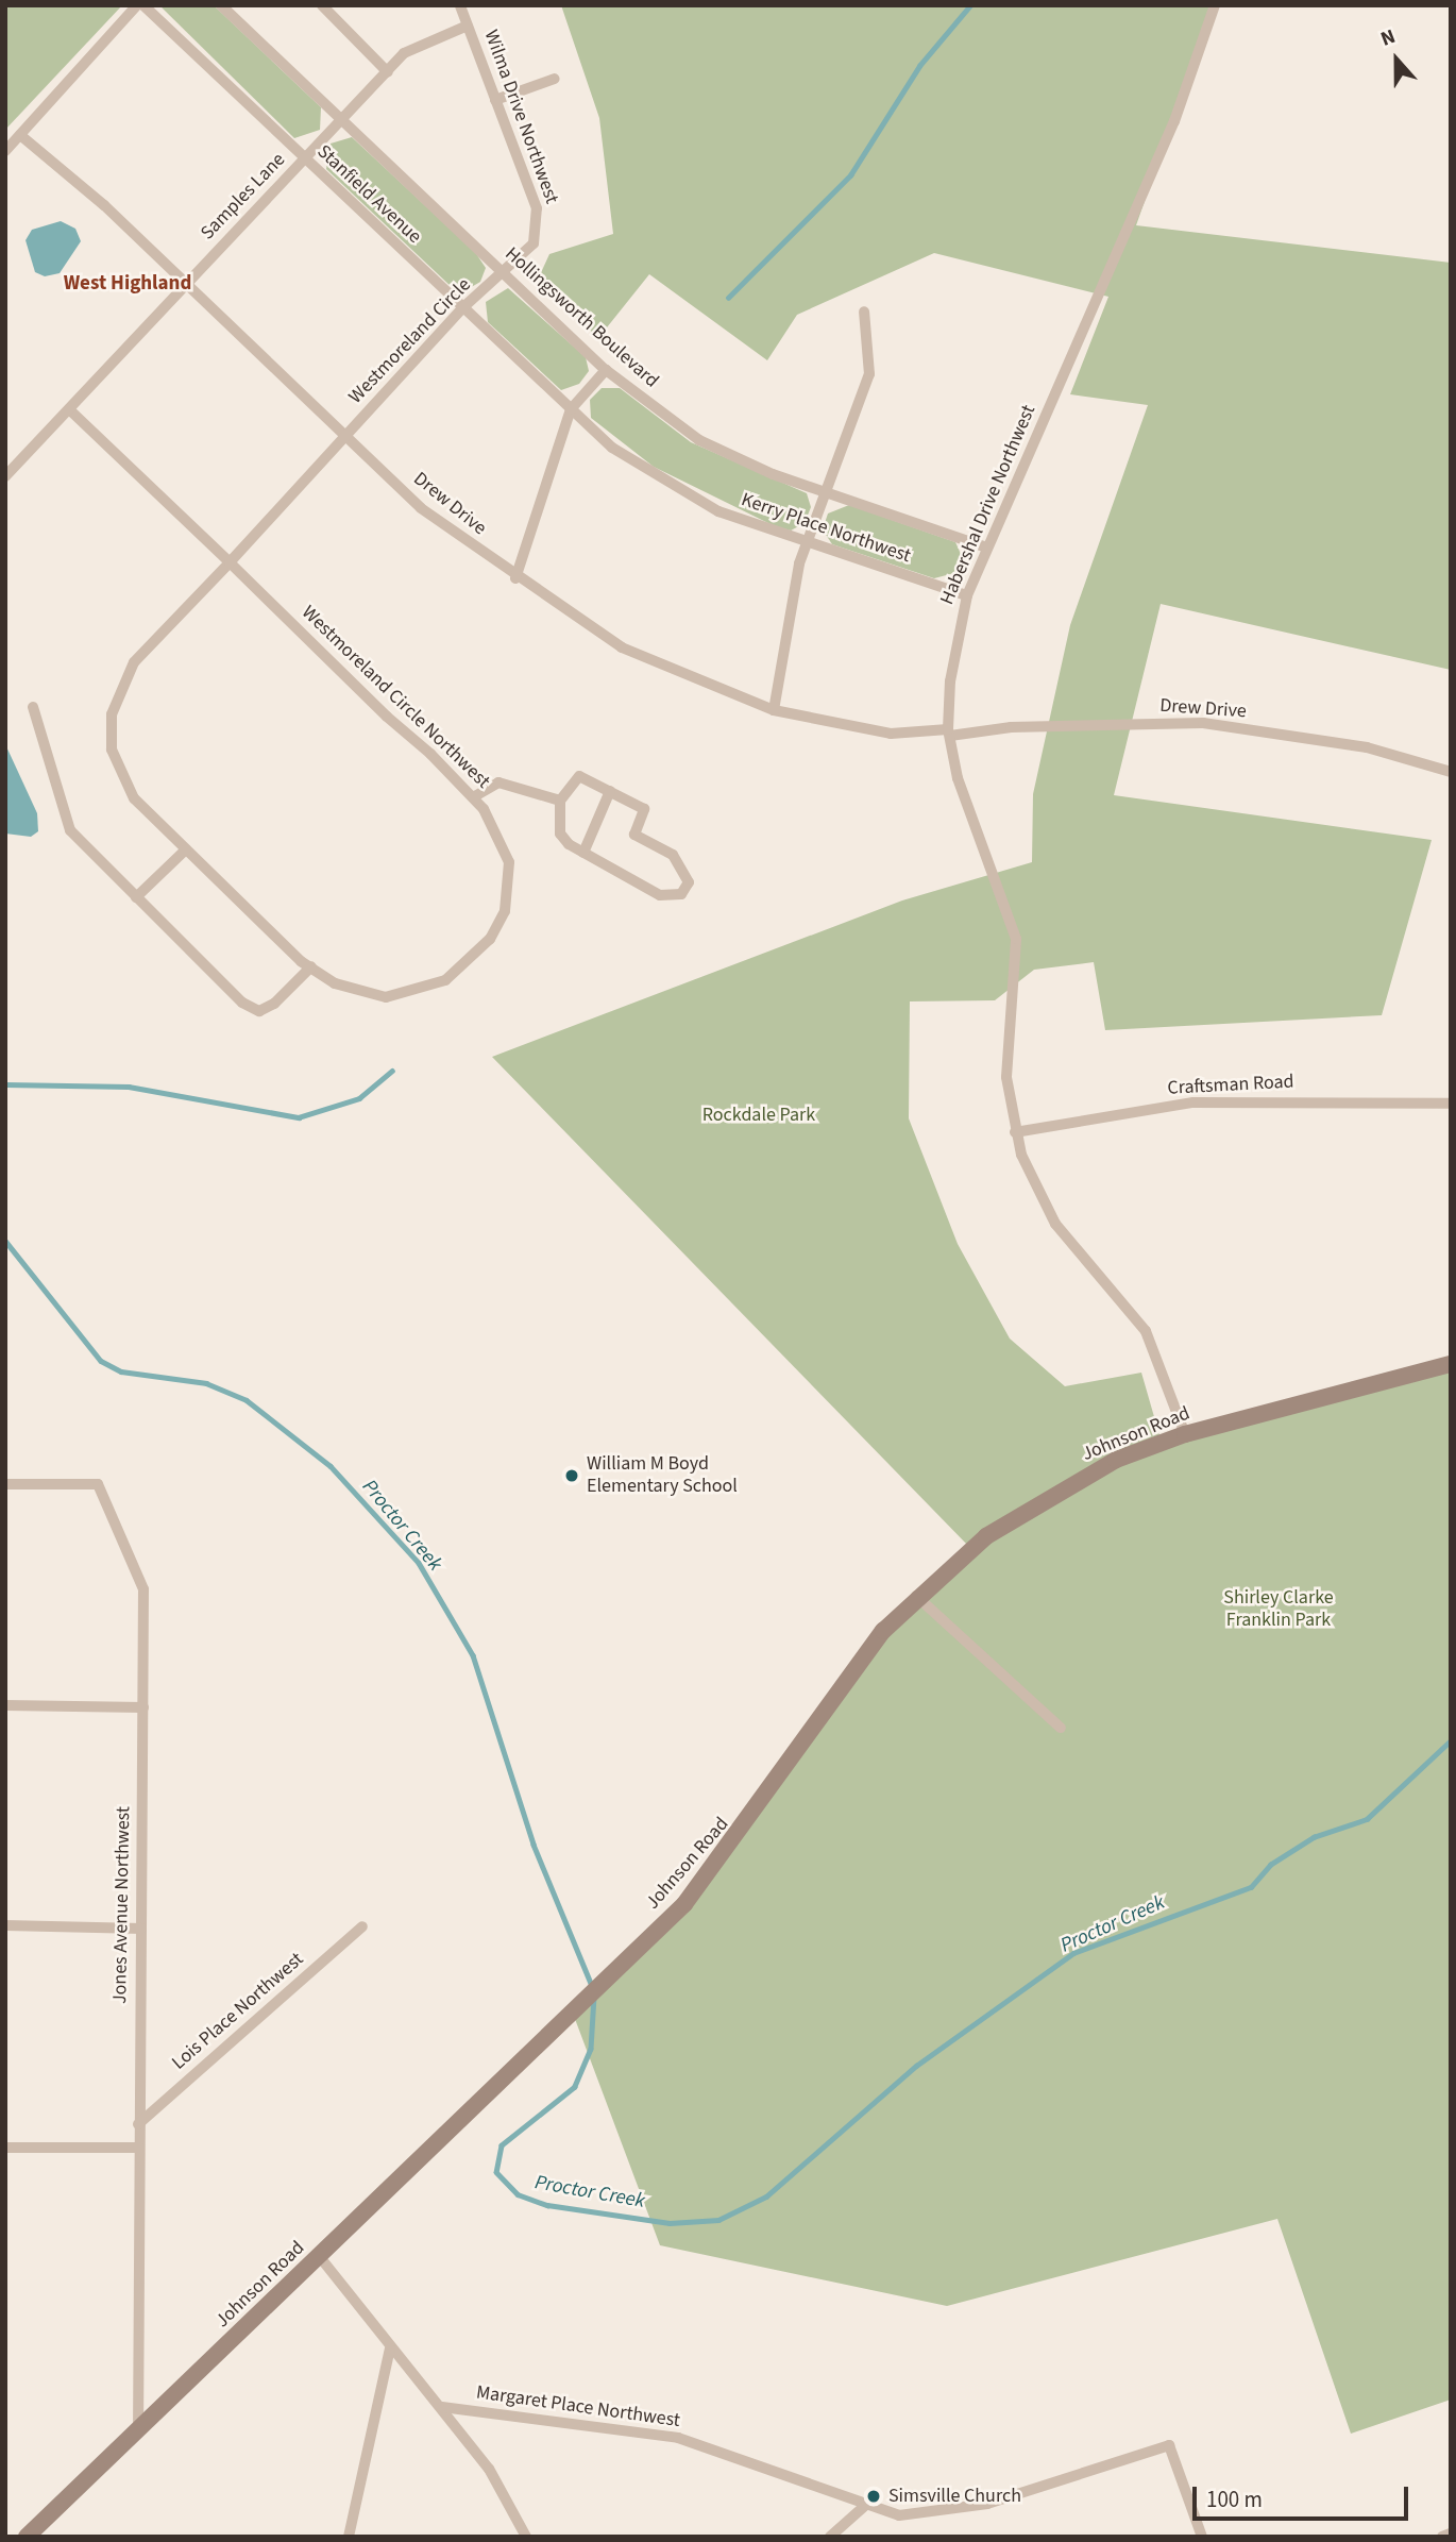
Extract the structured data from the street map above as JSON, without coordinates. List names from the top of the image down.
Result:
{
  "streets": {
    "street": [
      "Wilma Drive Northwest",
      "Stanfield Avenue",
      "Samples Lane",
      "Hollingsworth Boulevard",
      "Westmoreland Circle",
      "Drew Drive",
      "Habershal Drive Northwest",
      "Kerry Place Northwest",
      "Westmoreland Circle Northwest",
      "Craftsman Road",
      "Johnson Road",
      "Jones Avenue Northwest",
      "Lois Place Northwest",
      "Margaret Place Northwest"
    ]
  },
  "crossings": [
    ["Wilma Drive Northwest", "Samples Lane"],
    ["Wilma Drive Northwest", "Hollingsworth Boulevard"],
    ["Wilma Drive Northwest", "Westmoreland Circle"],
    ["Stanfield Avenue", "Samples Lane"],
    ["Stanfield Avenue", "Westmoreland Circle"],
    ["Stanfield Avenue", "Kerry Place Northwest"],
    ["Samples Lane", "Hollingsworth Boulevard"],
    ["Samples Lane", "Drew Drive"],
    ["Hollingsworth Boulevard", "Westmoreland Circle"],
    ["Hollingsworth Boulevard", "Habershal Drive Northwest"],
    ["Westmoreland Circle", "Drew Drive"],
    ["Westmoreland Circle", "Westmoreland Circle Northwest"],
    ["Drew Drive", "Habershal Drive Northwest"],
    ["Habershal Drive Northwest", "Kerry Place Northwest"],
    ["Habershal Drive Northwest", "Craftsman Road"],
    ["Habershal Drive Northwest", "Johnson Road"],
    ["Johnson Road", "Jones Avenue Northwest"],
    ["Jones Avenue Northwest", "Lois Place Northwest"]
  ],
  "districts": ["West Highland"],
  "water": ["Proctor Creek"],
  "parks": ["Rockdale Park", "Shirley Clarke Franklin Park"],
  "places": ["William M Boyd Elementary School", "Simsville Church"],
  "scale_bar": "100 m",
  "north": "top"
}
